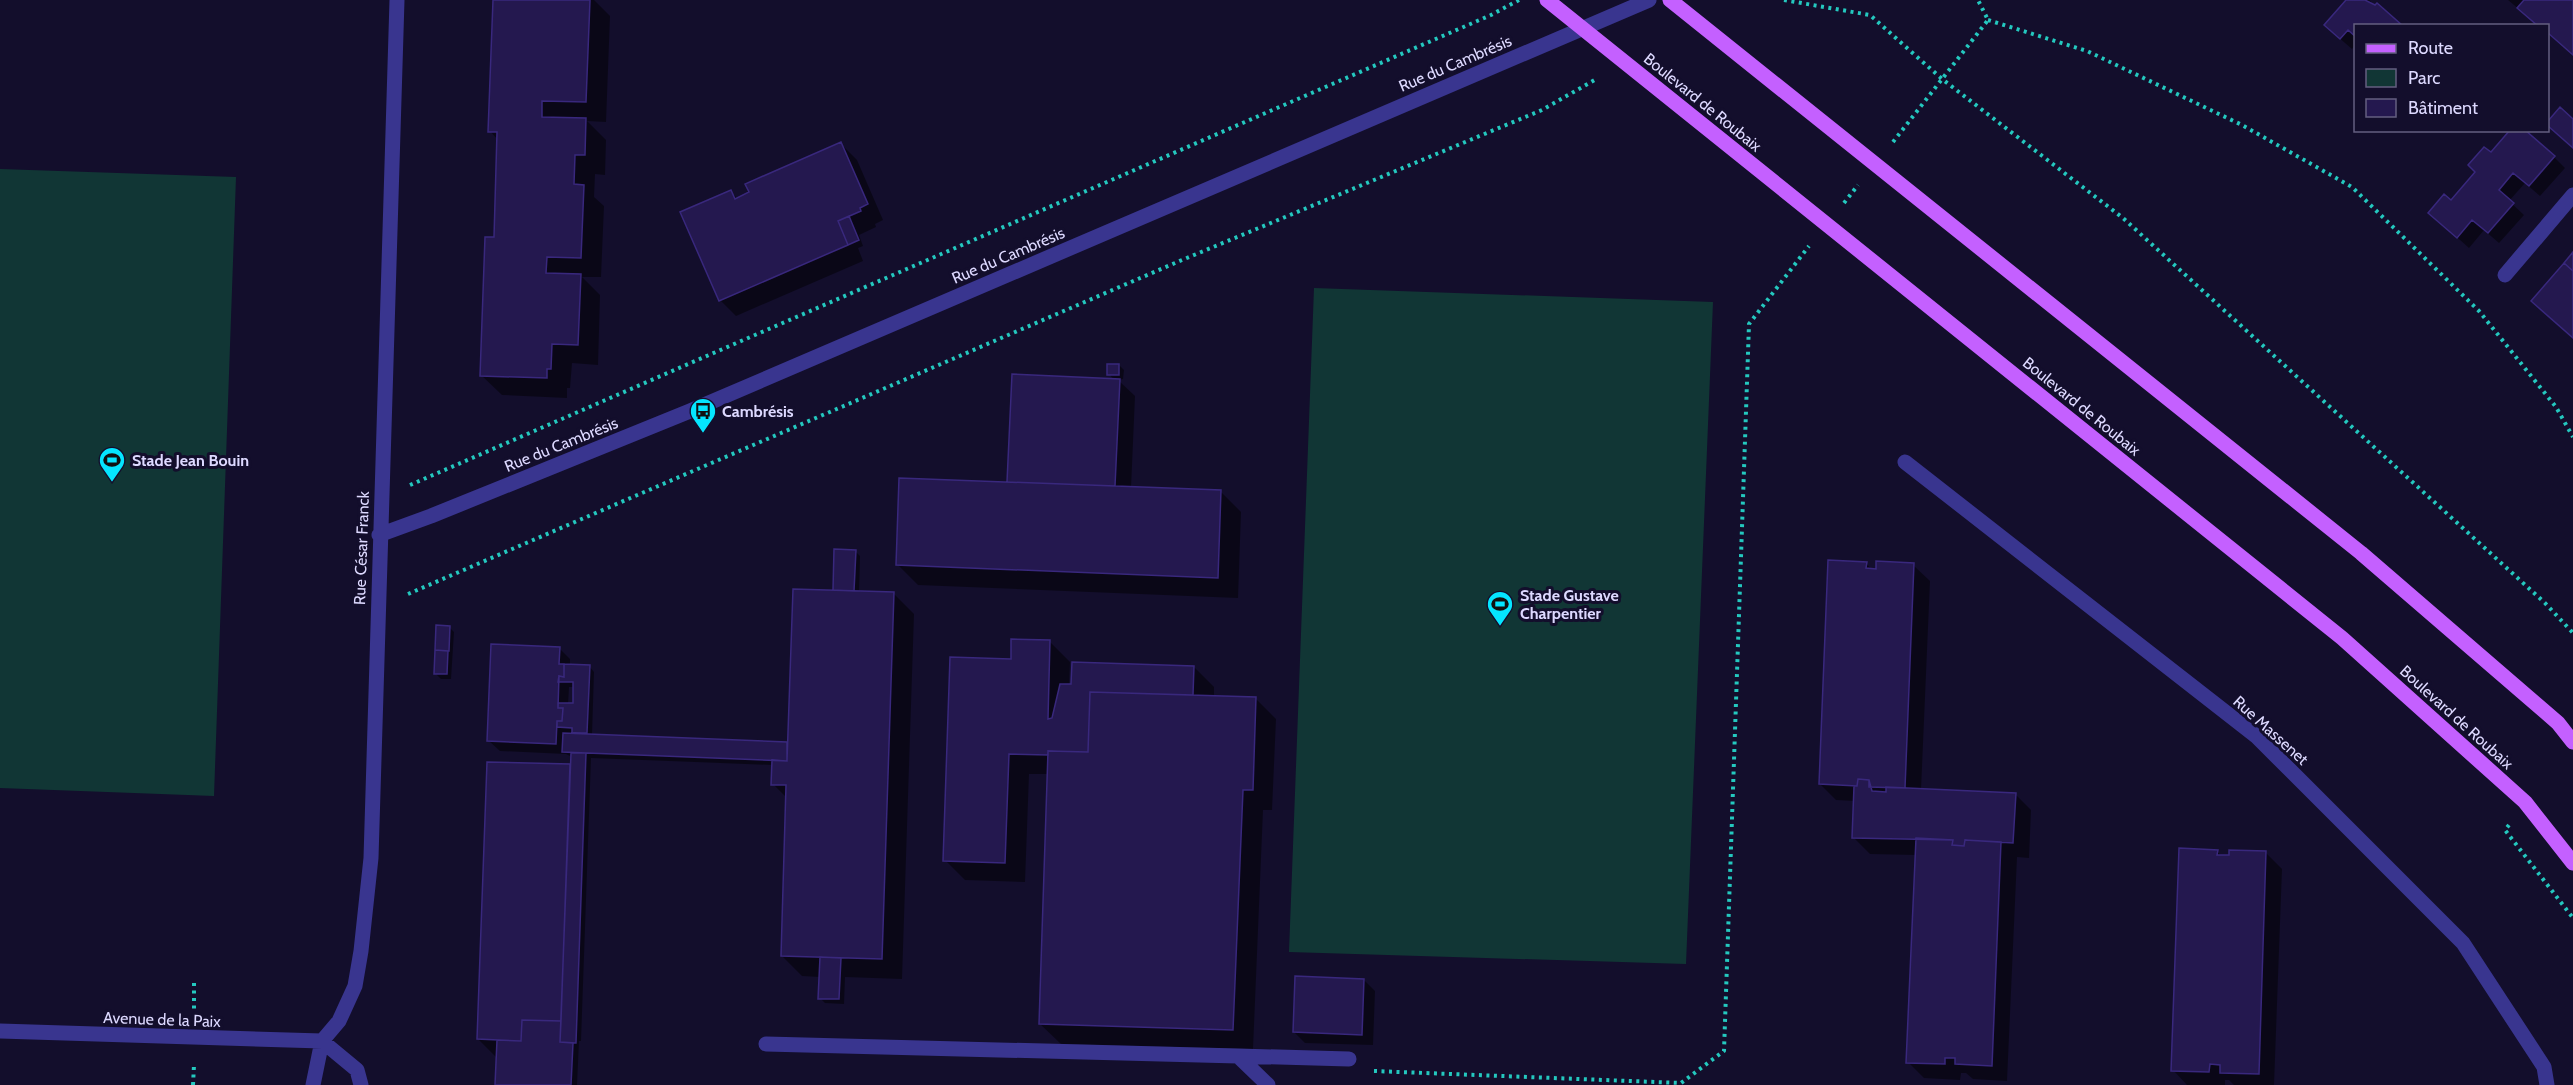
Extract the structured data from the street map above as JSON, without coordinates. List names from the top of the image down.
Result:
{
  "streets": {
    "main road": ["Boulevard de Roubaix"],
    "street": [
      "Rue du Cambrésis",
      "Rue César Franck",
      "Rue Massenet",
      "Avenue de la Paix"
    ]
  },
  "crossings": [
    ["Rue du Cambrésis", "Boulevard de Roubaix"],
    ["Rue du Cambrésis", "Rue César Franck"],
    ["Rue César Franck", "Avenue de la Paix"]
  ],
  "places": {
    "bus stop": ["Cambrésis"],
    "sports": ["Stade Jean Bouin", "Stade Gustave Charpentier"]
  },
  "legend": ["Route", "Parc", "Bâtiment"]
}
